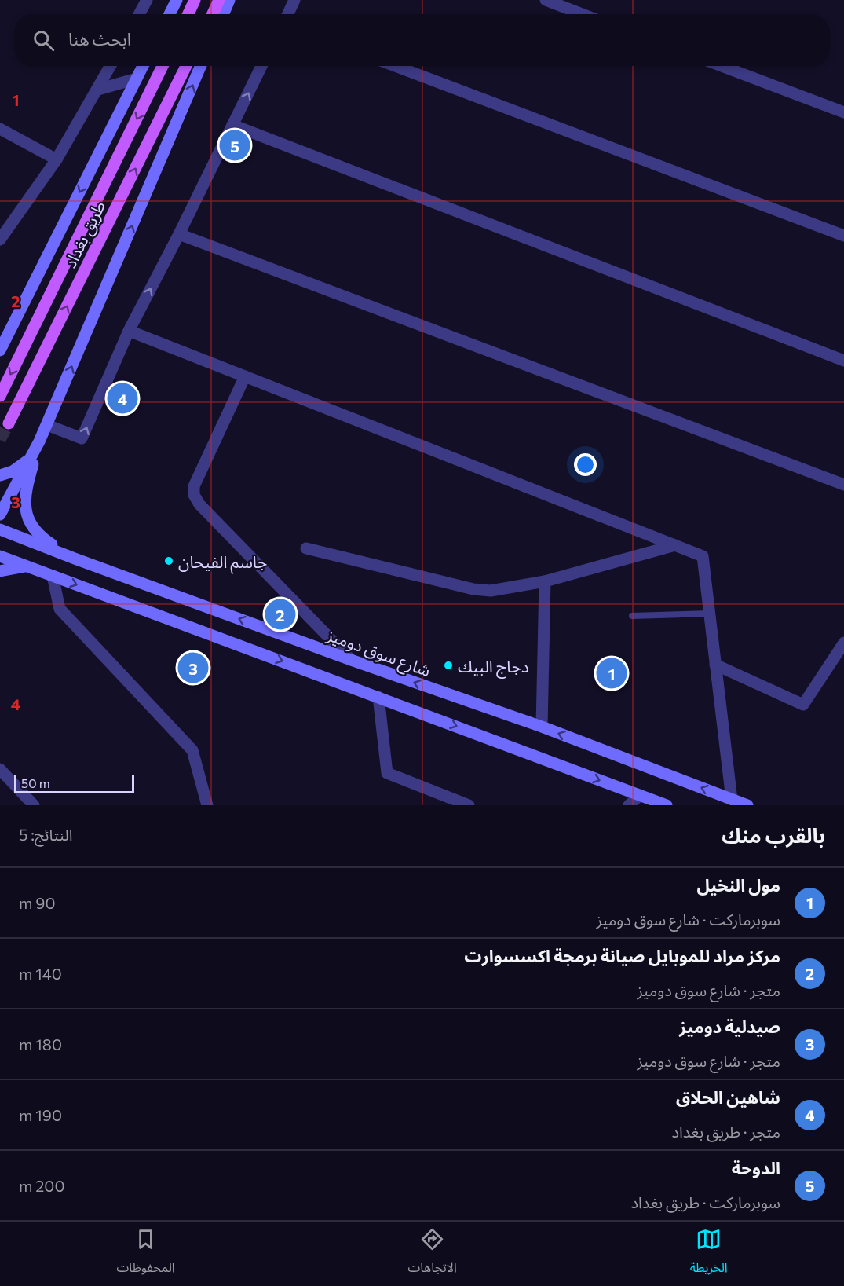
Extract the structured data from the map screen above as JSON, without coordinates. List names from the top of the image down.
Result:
{
  "streets": {
    "main road": ["طريق بغداد", "شارع سوق دوميز"]
  },
  "places": ["جاسم الفيحان", "دجاج البيك"],
  "scale_bar": "50 m",
  "page": {
    "search": "ابحث هنا",
    "pins": [
      "5",
      "4",
      "2",
      "3",
      "1"
    ],
    "scale": "50 m",
    "heading": ["بالقرب منك", "النتائج: 5"],
    "list": [
      {
        "mark": "1",
        "name": "مول النخيل",
        "note": "سوبرماركت · شارع سوق دوميز",
        "value": "90 m"
      },
      {
        "mark": "2",
        "name": "مركز مراد للموبايل صيانة برمجة اكسسوارت",
        "note": "متجر · شارع سوق دوميز",
        "value": "140 m"
      },
      {
        "mark": "3",
        "name": "صيدلية دوميز",
        "note": "متجر · شارع سوق دوميز",
        "value": "180 m"
      },
      {
        "mark": "4",
        "name": "شاهين الحلاق",
        "note": "متجر · طريق بغداد",
        "value": "190 m"
      },
      {
        "mark": "5",
        "name": "الدوحة",
        "note": "سوبرماركت · طريق بغداد",
        "value": "200 m"
      }
    ],
    "nav": ["الخريطة", "الاتجاهات", "المحفوظات"]
  },
  "grid": {
    "rows": [
      "1",
      "2",
      "3",
      "4"
    ]
  }
}
